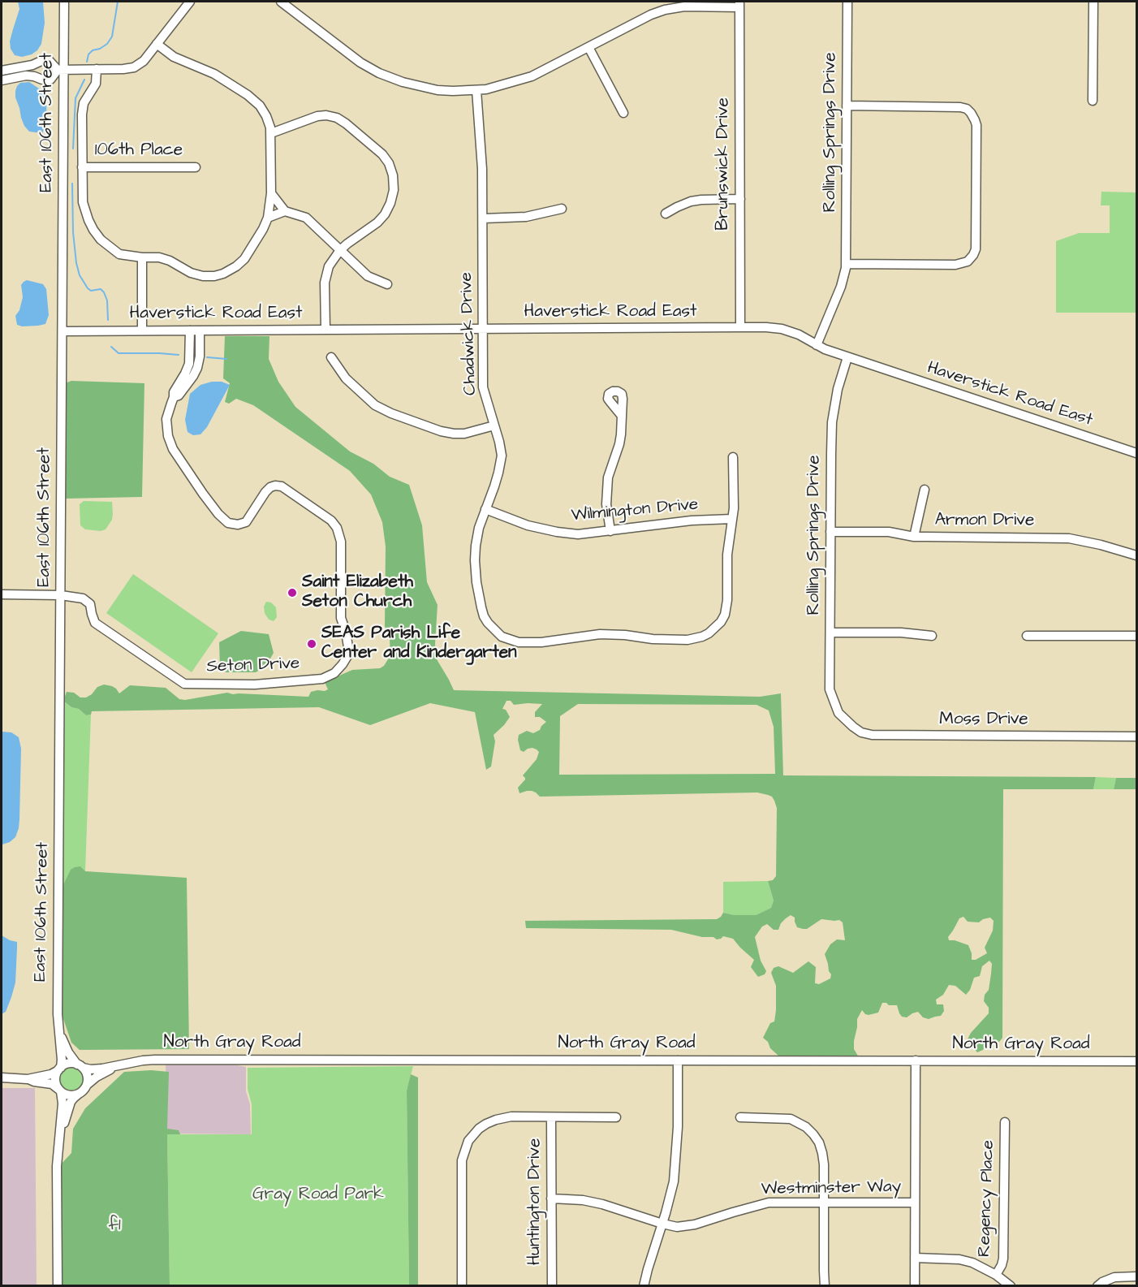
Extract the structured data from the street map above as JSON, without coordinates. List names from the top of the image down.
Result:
{
  "streets": {
    "street": [
      "East 106th Street",
      "Rolling Springs Drive",
      "106th Place",
      "Brunswick Drive",
      "Haverstick Road East",
      "Chadwick Drive",
      "Wilmington Drive",
      "Armon Drive",
      "Seton Drive",
      "Moss Drive",
      "North Gray Road",
      "Westminster Way",
      "Regency Place",
      "Huntington Drive"
    ]
  },
  "crossings": [
    ["East 106th Street", "106th Place"],
    ["East 106th Street", "Haverstick Road East"],
    ["East 106th Street", "Seton Drive"],
    ["East 106th Street", "North Gray Road"],
    ["Rolling Springs Drive", "Haverstick Road East"],
    ["Rolling Springs Drive", "Armon Drive"],
    ["Rolling Springs Drive", "Moss Drive"],
    ["Brunswick Drive", "Haverstick Road East"],
    ["Haverstick Road East", "Chadwick Drive"],
    ["Haverstick Road East", "Seton Drive"],
    ["Chadwick Drive", "Wilmington Drive"],
    ["Westminster Way", "Huntington Drive"]
  ],
  "parks": ["Gray Road Park", "f1"],
  "places": ["Saint Elizabeth Seton Church", "SEAS Parish Life Center and Kindergarten"]
}
